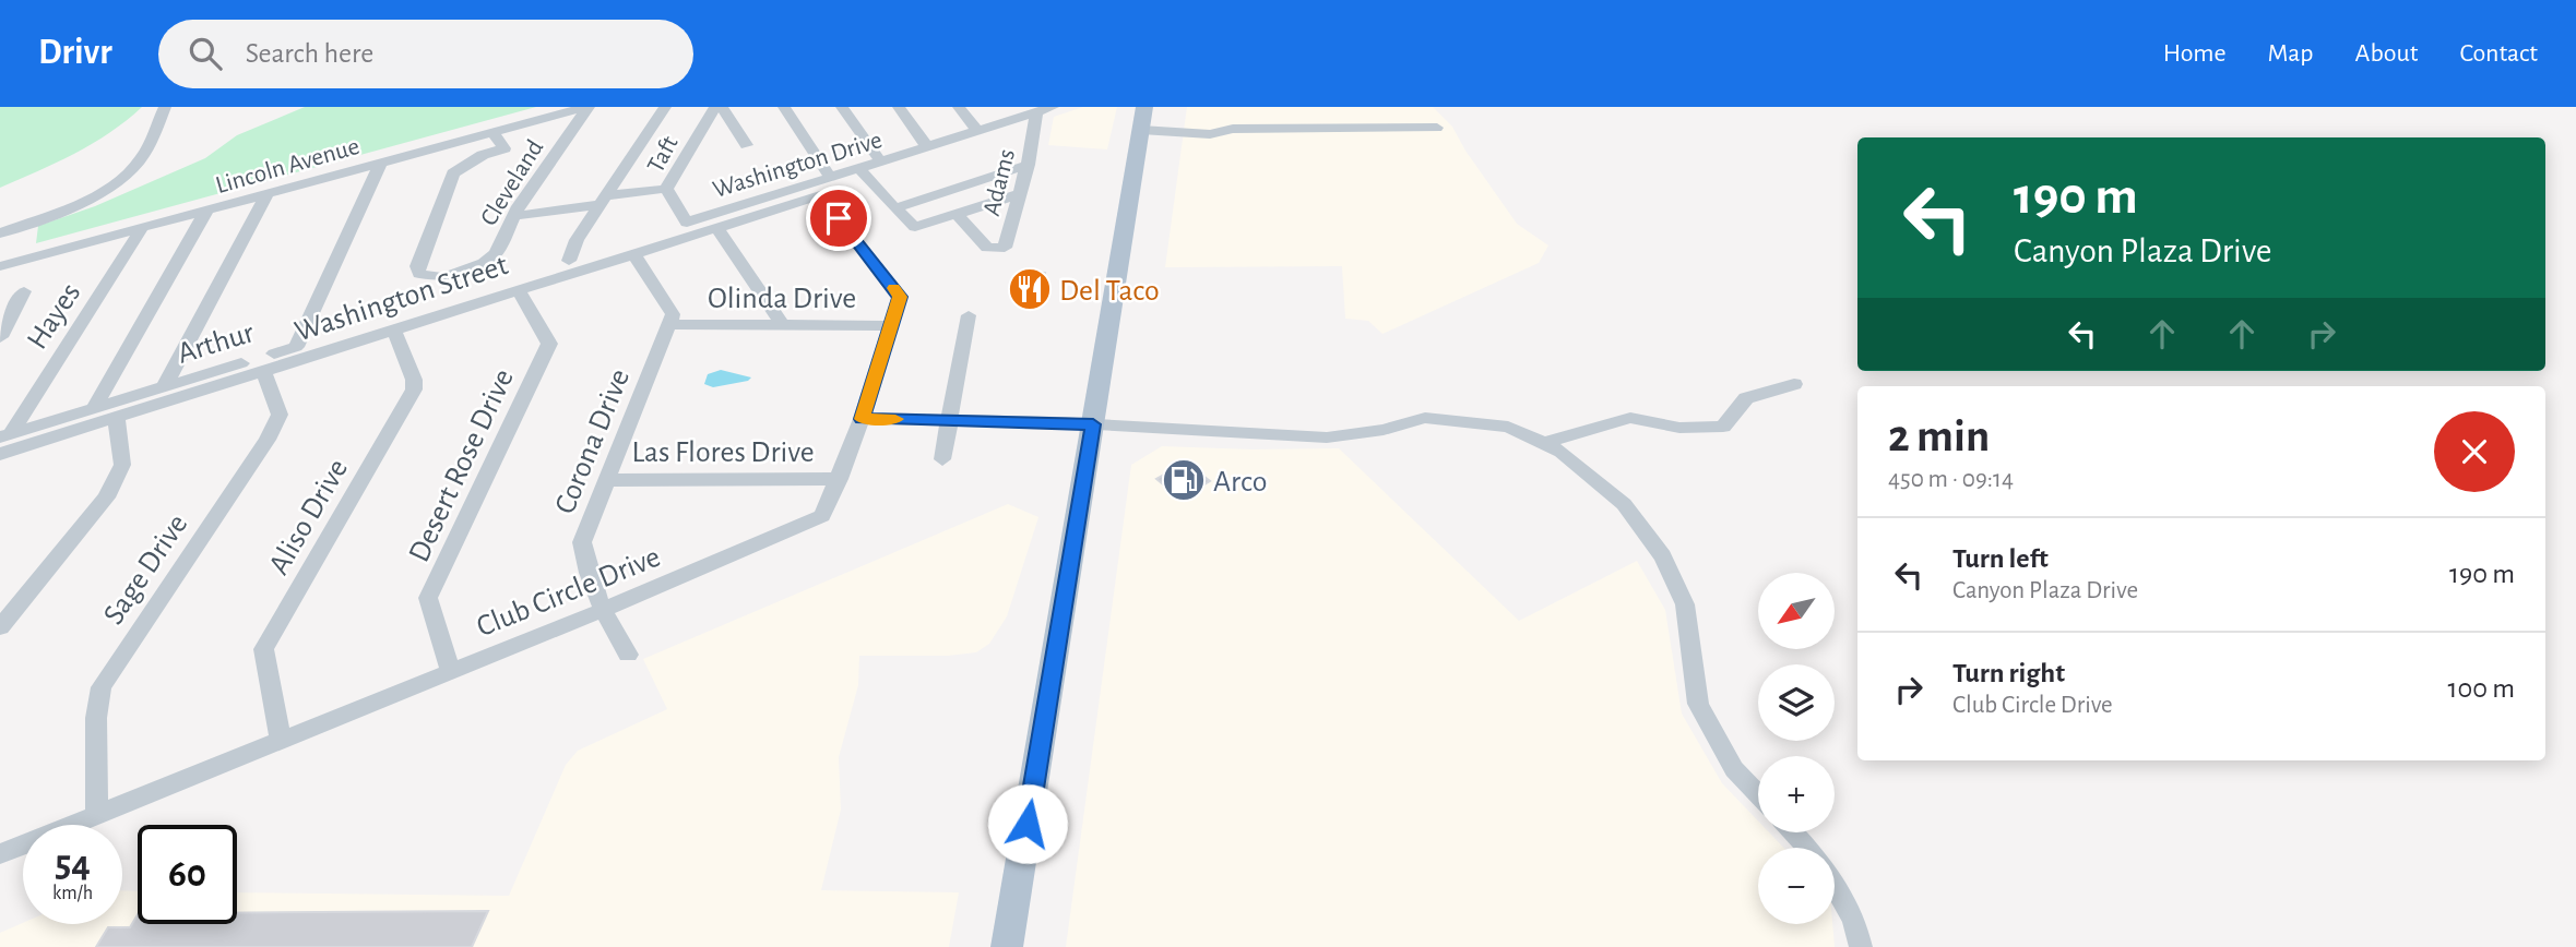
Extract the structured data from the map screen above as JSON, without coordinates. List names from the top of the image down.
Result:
{
  "streets": {
    "street": [
      "Taft",
      "Washington Drive",
      "Lincoln Avenue",
      "Cleveland",
      "Adams",
      "Washington Street",
      "Olinda Drive",
      "Hayes",
      "Arthur",
      "Corona Drive",
      "Las Flores Drive",
      "Desert Rose Drive",
      "Aliso Drive",
      "Sage Drive",
      "Club Circle Drive"
    ]
  },
  "crossings": [
    ["Taft", "Washington Drive"],
    ["Washington Drive", "Adams"],
    ["Lincoln Avenue", "Cleveland"],
    ["Lincoln Avenue", "Hayes"],
    ["Lincoln Avenue", "Arthur"],
    ["Washington Street", "Desert Rose Drive"],
    ["Washington Street", "Aliso Drive"],
    ["Washington Street", "Sage Drive"],
    ["Washington Street", "Club Circle Drive"],
    ["Olinda Drive", "Corona Drive"],
    ["Olinda Drive", "Club Circle Drive"],
    ["Hayes", "Arthur"],
    ["Corona Drive", "Las Flores Drive"],
    ["Corona Drive", "Club Circle Drive"],
    ["Las Flores Drive", "Club Circle Drive"],
    ["Desert Rose Drive", "Club Circle Drive"],
    ["Aliso Drive", "Club Circle Drive"],
    ["Sage Drive", "Club Circle Drive"]
  ],
  "places": {
    "restaurant": ["Del Taco"],
    "fuel station": ["Arco"]
  },
  "north": "bottom left",
  "page": {
    "header": "Drivr",
    "search": "Search here",
    "nav": [
      "Home",
      "Map",
      "About",
      "Contact"
    ],
    "turn": ["190 m", "Canyon Plaza Drive"],
    "heading": ["2 min", "450 m · 09:14"],
    "list": [
      {
        "name": "Turn left",
        "note": "Canyon Plaza Drive",
        "value": "190 m"
      },
      {
        "name": "Turn right",
        "note": "Club Circle Drive",
        "value": "100 m"
      }
    ],
    "map_buttons": ["+", "−"],
    "speed": "54 km/h",
    "limit": "60"
  }
}
